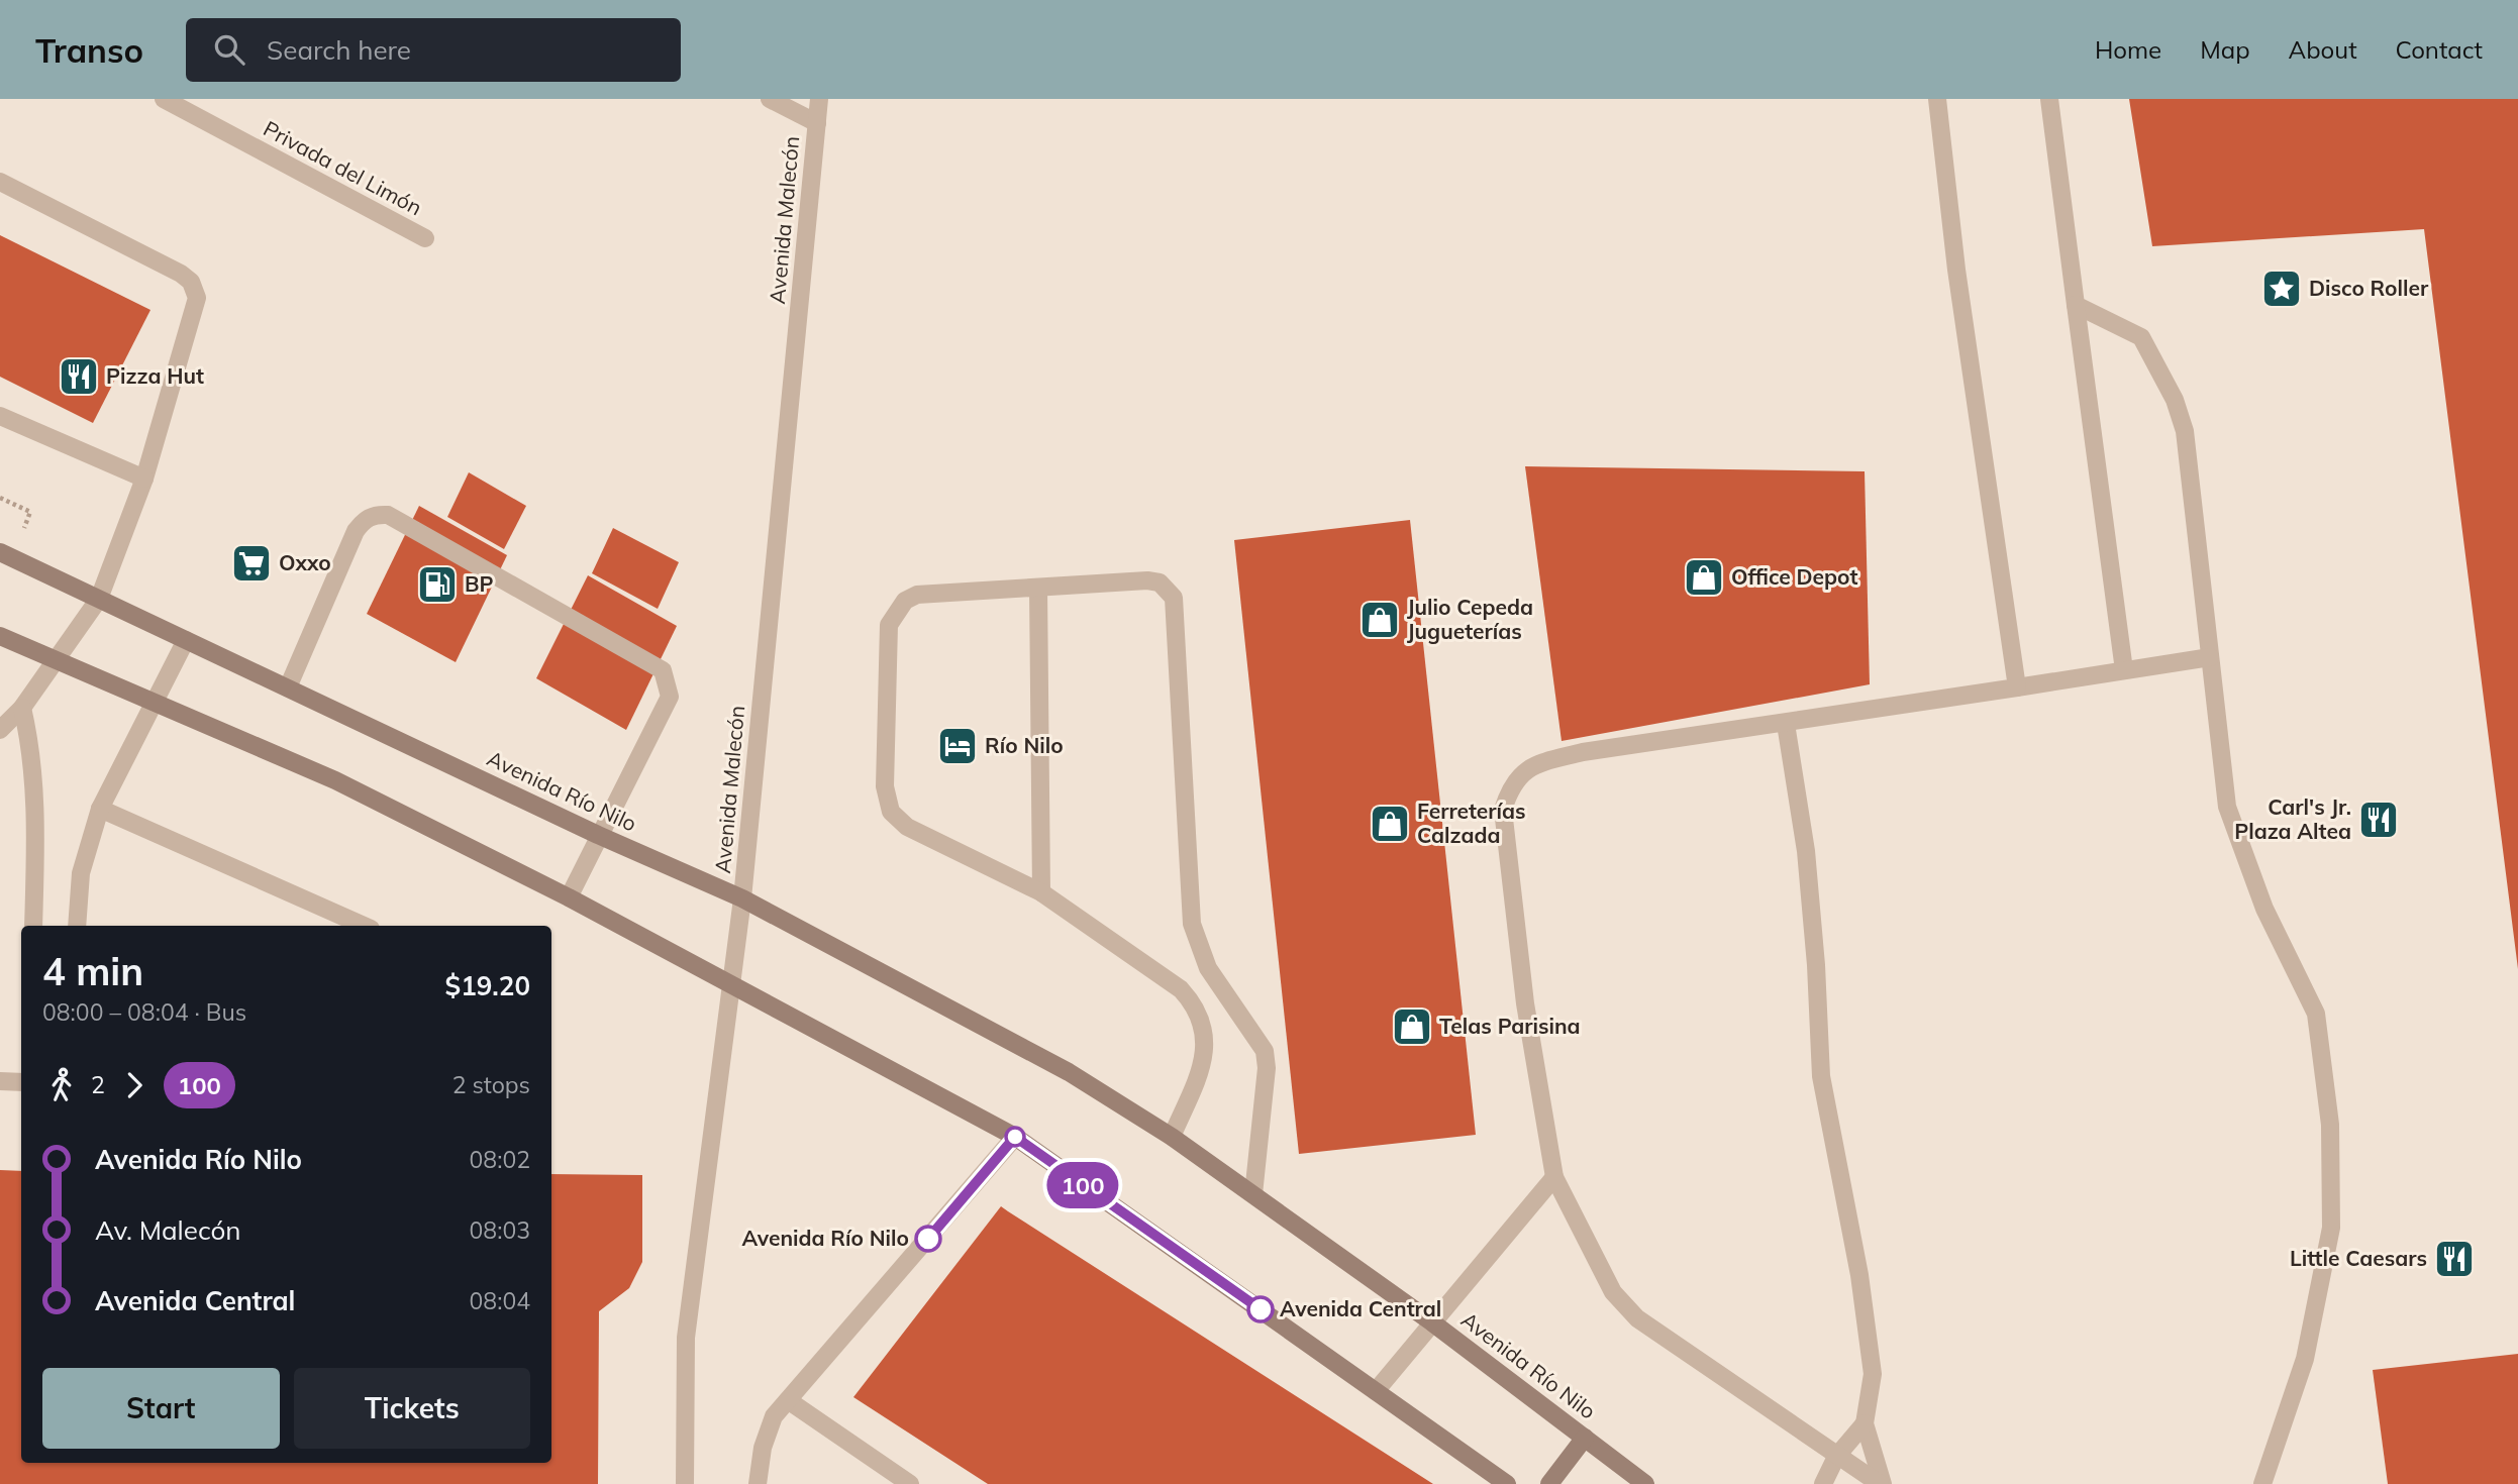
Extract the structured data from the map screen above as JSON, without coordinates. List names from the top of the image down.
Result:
{
  "streets": {
    "main road": ["Avenida Río Nilo"],
    "street": ["Privada del Limón", "Avenida Malecón"]
  },
  "crossings": [
    ["Avenida Malecón", "Avenida Río Nilo"]
  ],
  "places": {
    "place": ["Disco Roller"],
    "restaurant": ["Pizza Hut", "Carl's Jr. Plaza Altea", "Little Caesars"],
    "supermarket": ["Oxxo"],
    "shop": [
      "Office Depot",
      "Julio Cepeda Jugueterías",
      "Ferreterías Calzada",
      "Telas Parisina"
    ],
    "fuel station": ["BP"],
    "hotel": ["Río Nilo"],
    "other": ["Avenida Río Nilo", "Avenida Central"]
  },
  "lines": ["bus line 100"],
  "page": {
    "header": "Transo",
    "search": "Search here",
    "nav": [
      "Home",
      "Map",
      "About",
      "Contact"
    ],
    "on_map": "100",
    "heading": ["4 min", "08:00 – 08:04 · Bus", "$19.20"],
    "legs": ["2", "100", "2 stops"],
    "list": [
      {
        "name": "Avenida Río Nilo",
        "value": "08:02"
      },
      {
        "name": "Av. Malecón",
        "value": "08:03"
      },
      {
        "name": "Avenida Central",
        "value": "08:04"
      }
    ],
    "buttons": ["Start", "Tickets"]
  }
}
